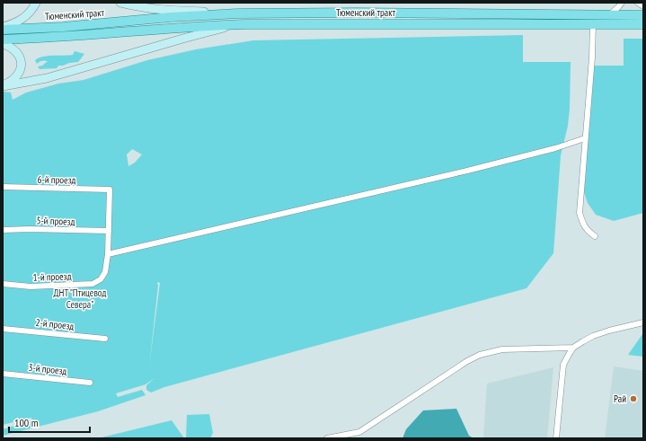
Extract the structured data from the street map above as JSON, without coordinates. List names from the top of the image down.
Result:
{
  "streets": {
    "main road": ["Тюменский тракт"],
    "street": [
      "6-й проезд",
      "5-й проезд",
      "1-й проезд",
      "2-й проезд",
      "3-й проезд"
    ]
  },
  "crossings": [
    ["6-й проезд", "5-й проезд"]
  ],
  "parks": ["ДНТ \"Птицевод Севера\""],
  "places": ["Рай"],
  "scale_bar": "100 m"
}
